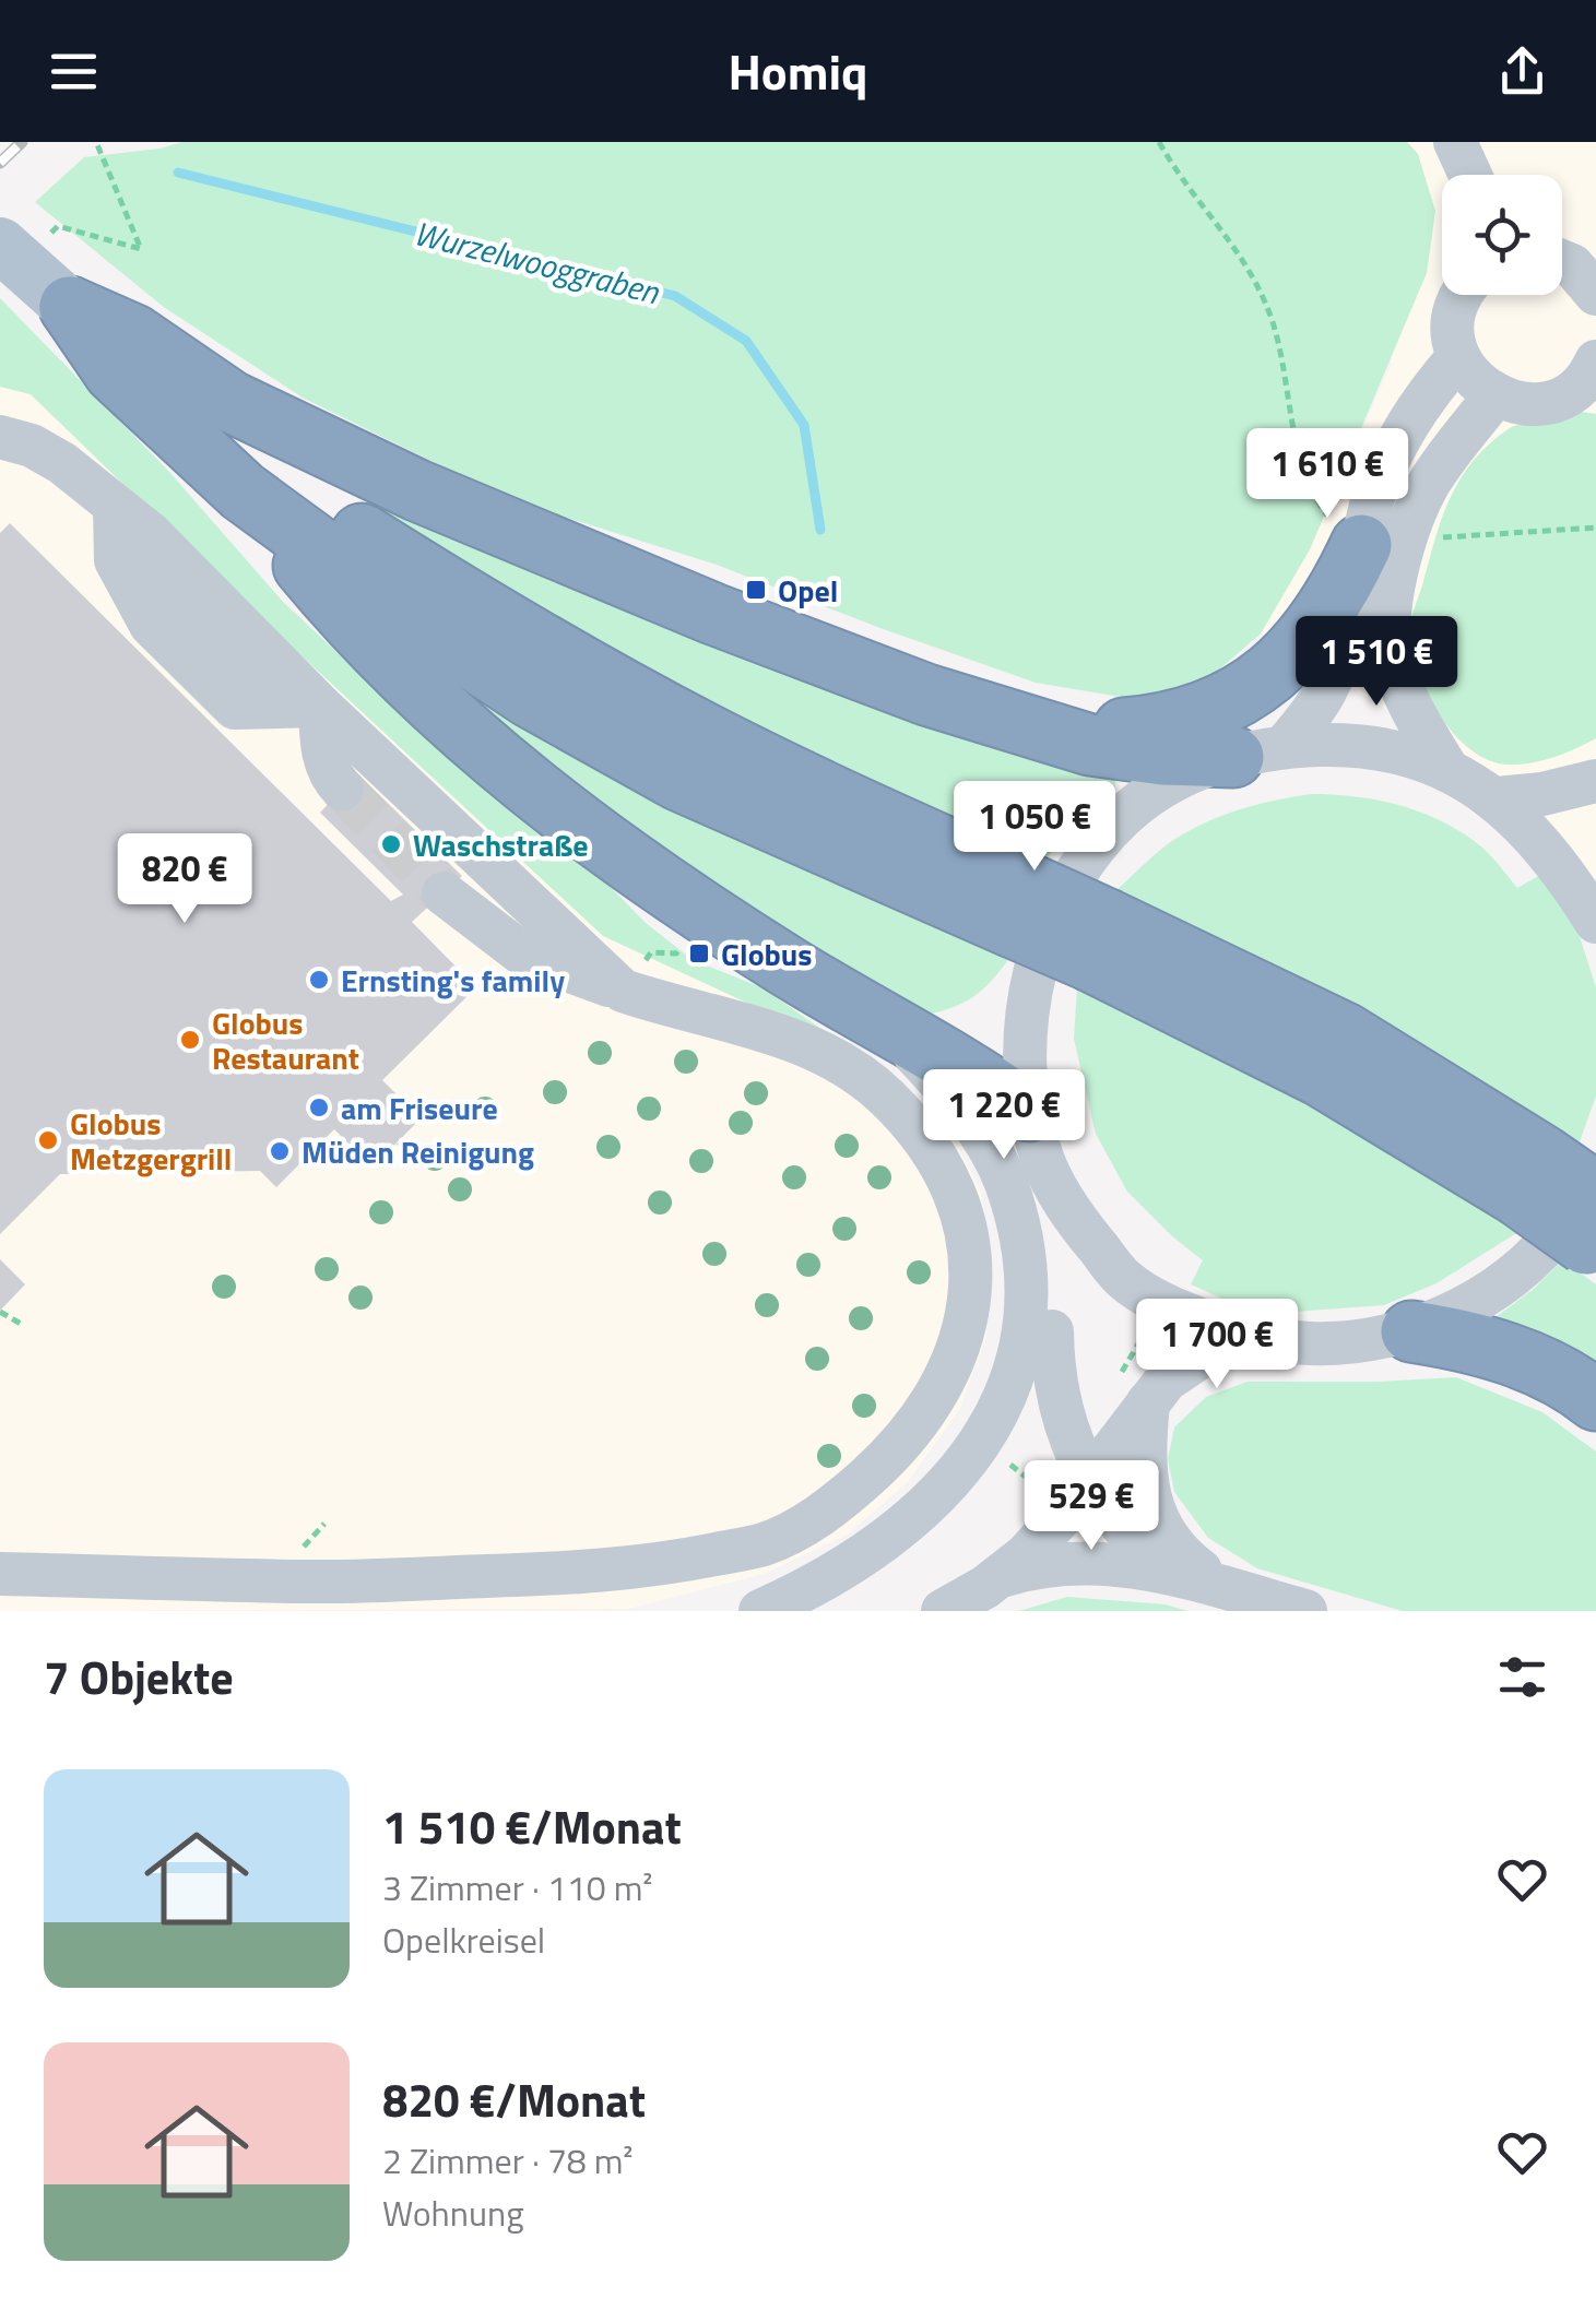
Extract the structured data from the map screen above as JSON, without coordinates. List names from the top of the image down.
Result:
{
  "water": ["Wurzelwooggraben"],
  "places": {
    "transit": ["Opel", "Globus"],
    "other": [
      "Waschstraße",
      "Ernsting's family",
      "Globus Restaurant",
      "am Friseure",
      "Globus Metzgergrill",
      "Müden Reinigung"
    ]
  },
  "page": {
    "header": "Homiq",
    "price": [
      "1 610 €",
      "1 510 €",
      "1 050 €",
      "820 €",
      "1 220 €",
      "1 700 €",
      "529 €"
    ],
    "heading": "7 Objekte",
    "list": [
      {
        "name": "1 510 €/Monat",
        "note": "3 Zimmer · 110 m² · Opelkreisel"
      },
      {
        "name": "820 €/Monat",
        "note": "2 Zimmer · 78 m² · Wohnung"
      }
    ]
  }
}
